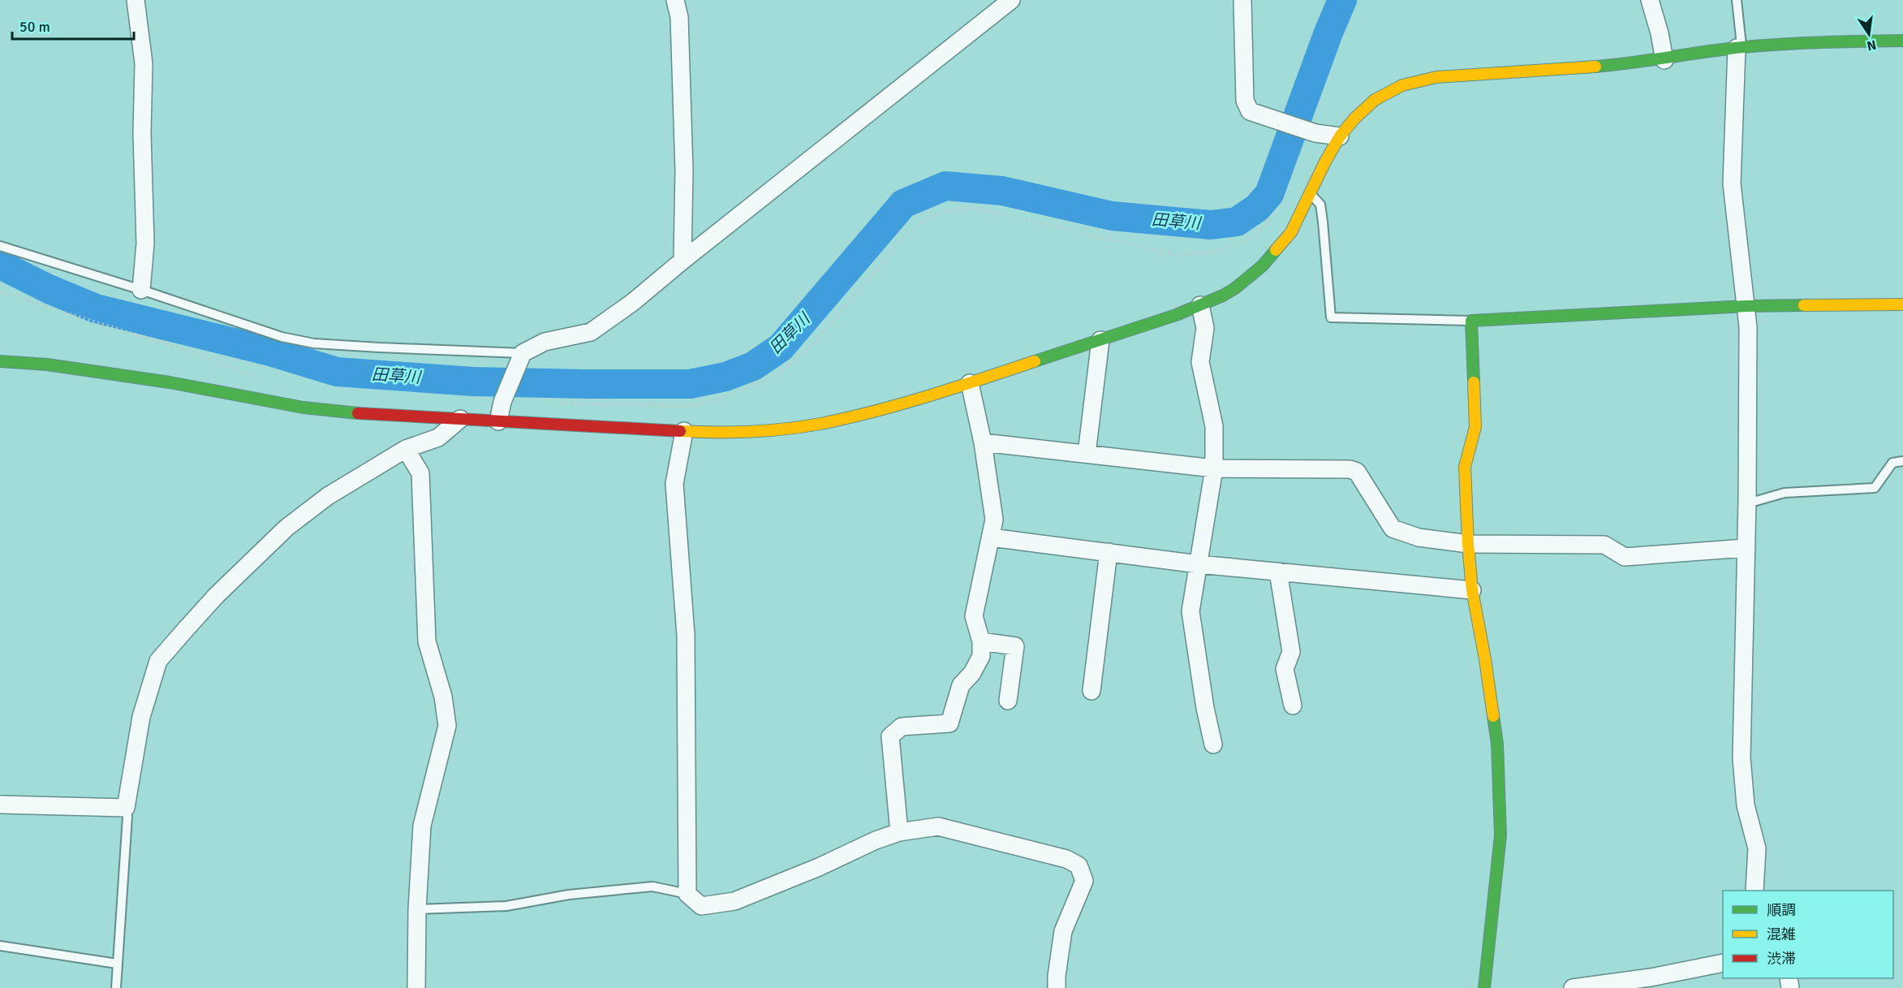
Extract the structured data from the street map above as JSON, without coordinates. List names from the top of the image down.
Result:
{
  "water": ["田草川"],
  "legend": ["順調", "混雑", "渋滞"],
  "scale_bar": "50 m",
  "north": "bottom"
}
